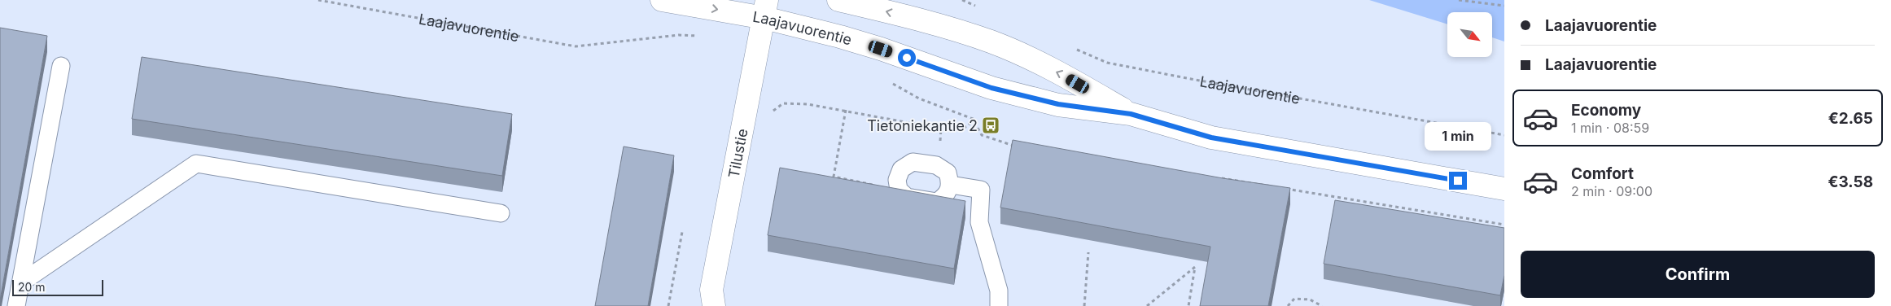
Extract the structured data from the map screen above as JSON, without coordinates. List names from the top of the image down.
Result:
{
  "streets": {
    "main road": ["Laajavuorentie", "Tilustie"]
  },
  "crossings": [
    ["Laajavuorentie", "Tilustie"]
  ],
  "places": {
    "bus stop": ["Tietoniekantie 2"]
  },
  "scale_bar": "20 m",
  "north": "bottom right",
  "page": {
    "banner": ["Laajavuorentie", "Laajavuorentie"],
    "list": [
      {
        "name": "Economy",
        "note": "1 min · 08:59",
        "value": "€2.65"
      },
      {
        "name": "Comfort",
        "note": "2 min · 09:00",
        "value": "€3.58"
      }
    ],
    "bubble": "1 min",
    "buttons": "Confirm",
    "scale": "20 m"
  }
}
